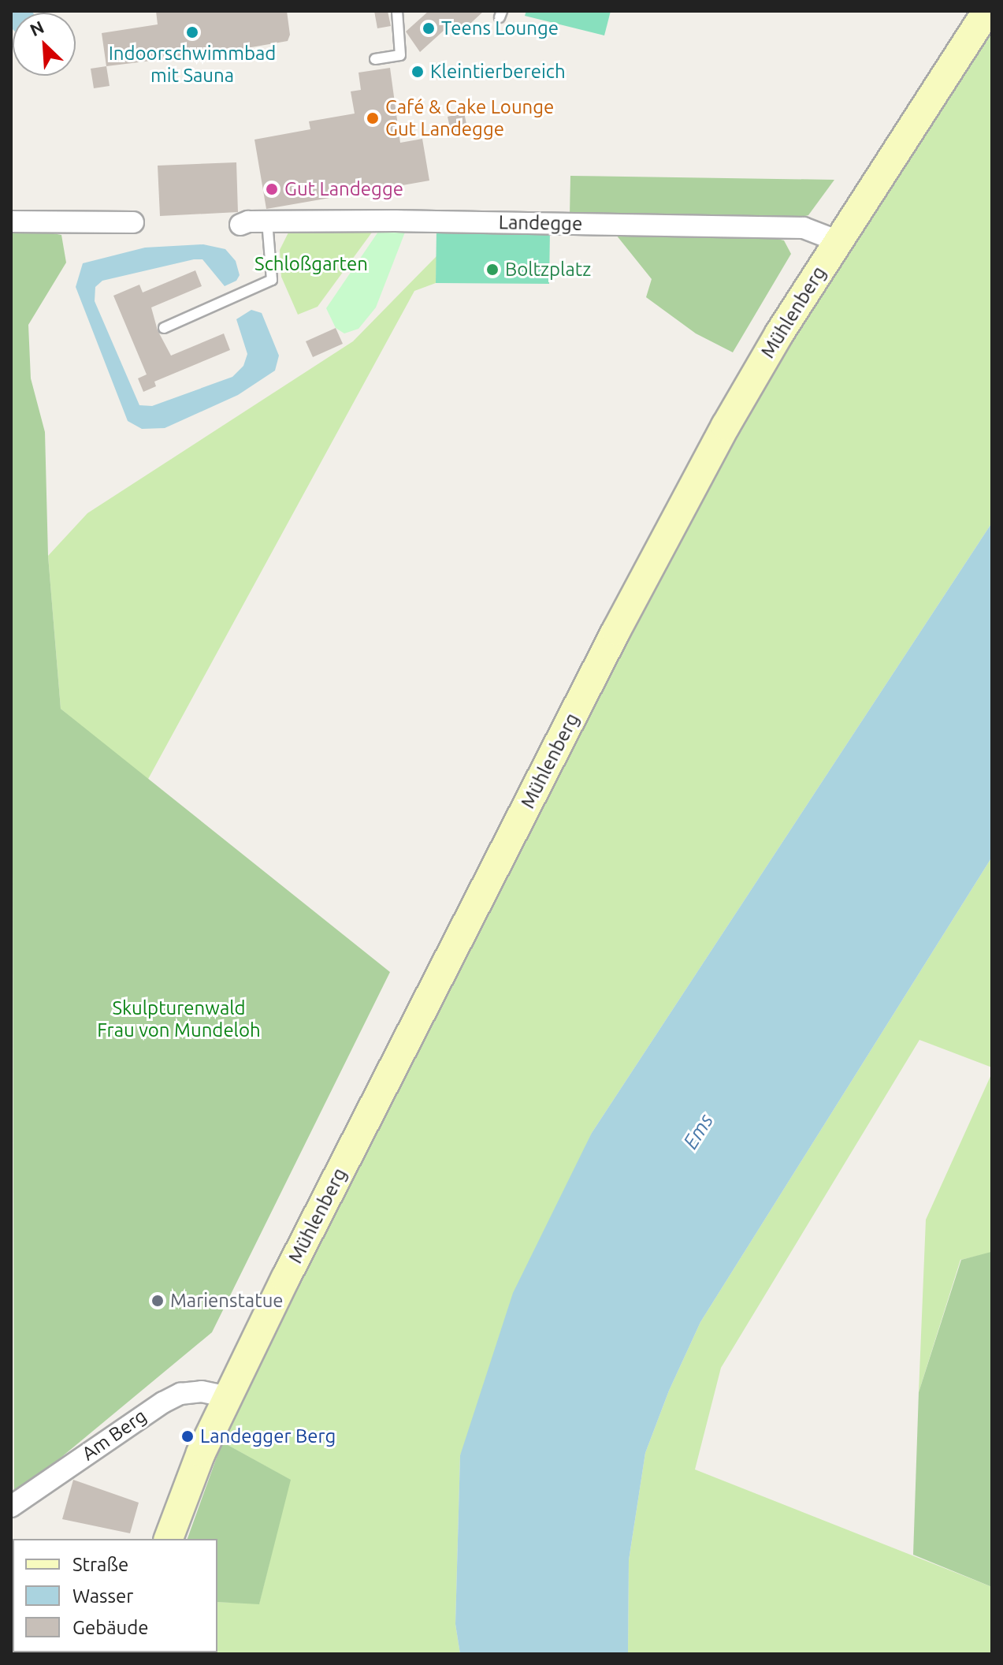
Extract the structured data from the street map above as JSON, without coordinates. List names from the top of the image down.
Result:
{
  "streets": {
    "main road": ["Mühlenberg"],
    "street": ["Landegge", "Am Berg"]
  },
  "crossings": [
    ["Landegge", "Mühlenberg"],
    ["Mühlenberg", "Am Berg"]
  ],
  "water": ["Ems"],
  "parks": ["Schloßgarten", "Skulpturenwald Frau von Mundeloh"],
  "places": [
    "Teens Lounge",
    "Indoorschwimmbad mit Sauna",
    "Kleintierbereich",
    "Café & Cake Lounge Gut Landegge",
    "Gut Landegge",
    "Boltzplatz",
    "Marienstatue",
    "Landegger Berg"
  ],
  "legend": ["Straße", "Wasser", "Gebäude"],
  "north": "top left"
}
